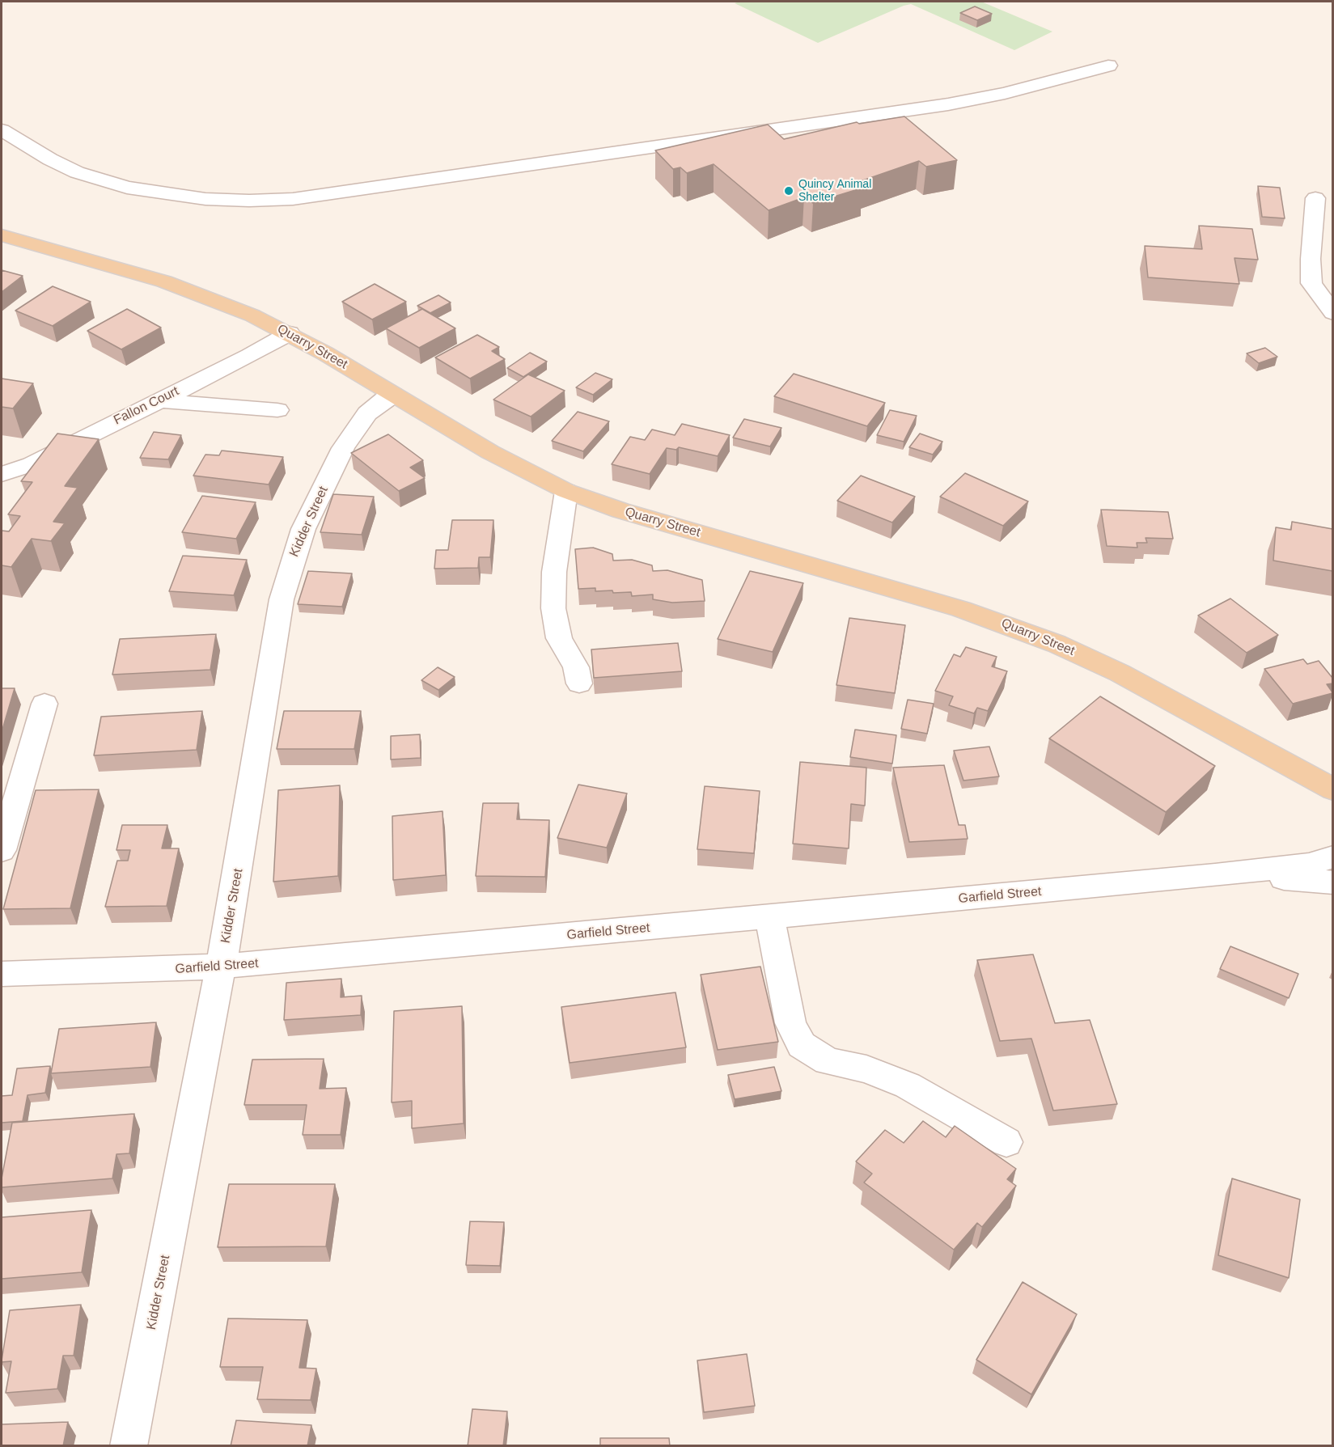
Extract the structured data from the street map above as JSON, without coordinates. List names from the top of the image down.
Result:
{
  "streets": {
    "main road": ["Quarry Street"],
    "street": ["Fallon Court", "Kidder Street", "Garfield Street"]
  },
  "crossings": [
    ["Quarry Street", "Fallon Court"],
    ["Quarry Street", "Kidder Street"],
    ["Kidder Street", "Garfield Street"]
  ],
  "places": ["Quincy Animal Shelter"]
}
